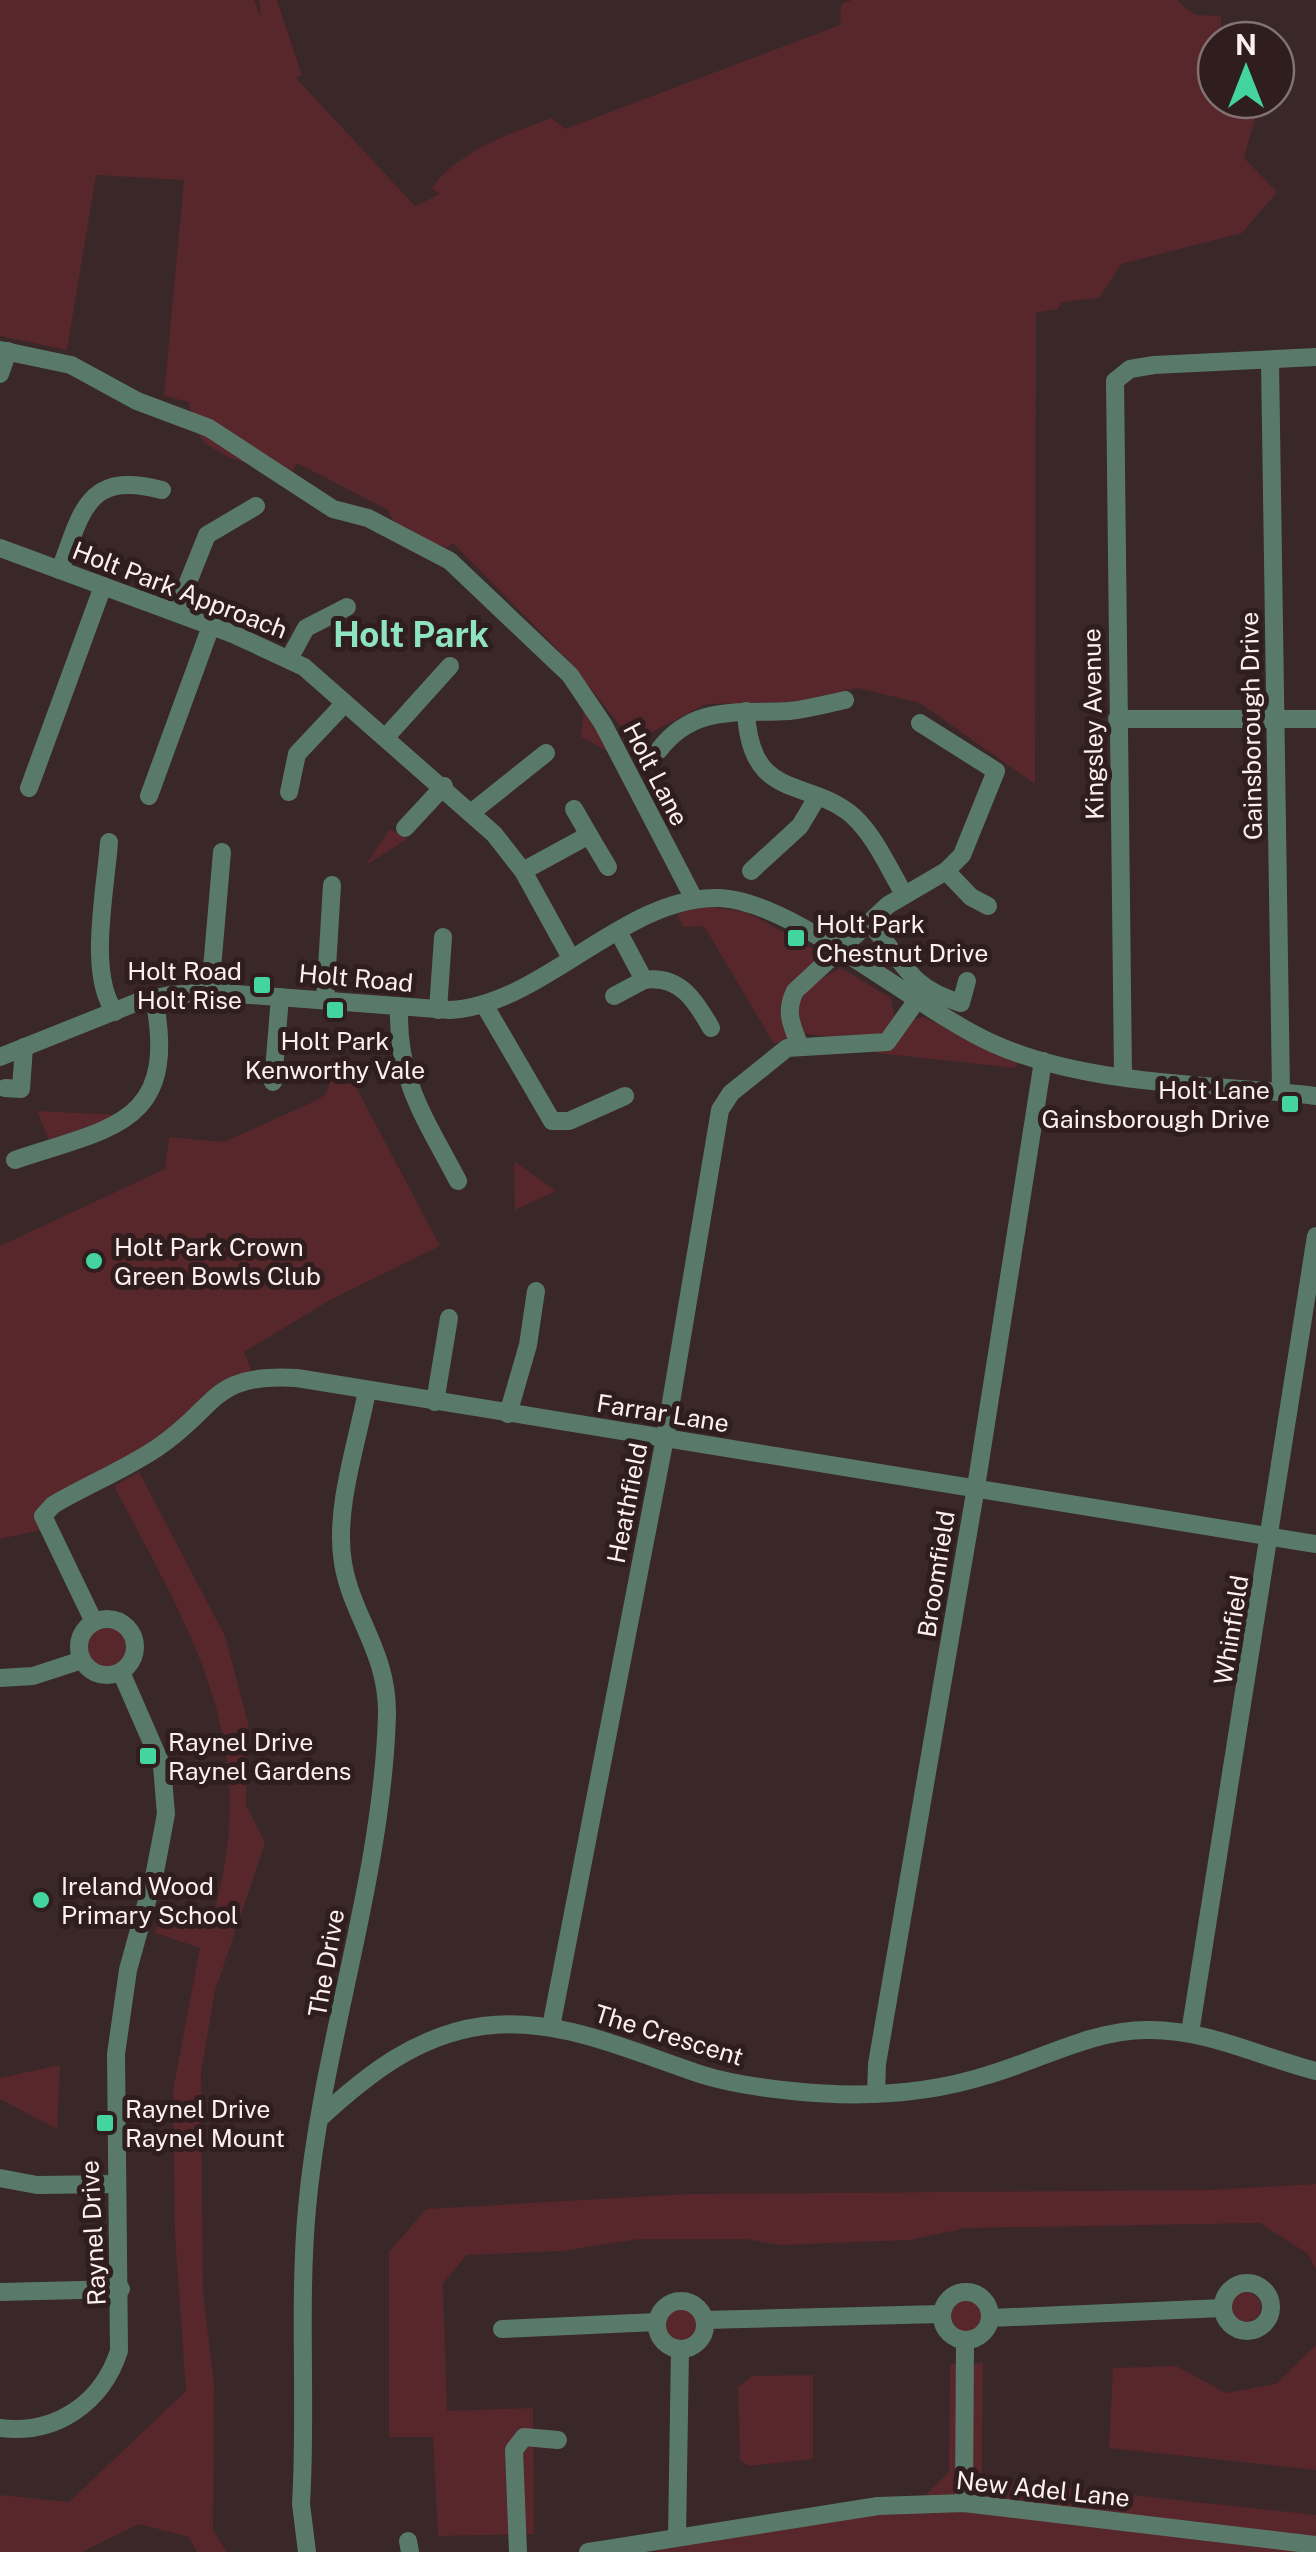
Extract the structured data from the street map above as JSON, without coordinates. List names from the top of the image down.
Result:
{
  "streets": {
    "street": [
      "Holt Park Approach",
      "Kingsley Avenue",
      "Gainsborough Drive",
      "Holt Lane",
      "Holt Road",
      "Farrar Lane",
      "Heathfield",
      "Broomfield",
      "Whinfield",
      "The Drive",
      "The Crescent",
      "Raynel Drive",
      "New Adel Lane"
    ]
  },
  "crossings": [
    ["Holt Park Approach", "Holt Road"],
    ["Kingsley Avenue", "Gainsborough Drive"],
    ["Holt Lane", "Holt Road"],
    ["Farrar Lane", "Heathfield"],
    ["Farrar Lane", "Broomfield"],
    ["Farrar Lane", "Whinfield"],
    ["Farrar Lane", "The Drive"],
    ["Farrar Lane", "Raynel Drive"],
    ["Heathfield", "The Crescent"],
    ["Broomfield", "The Crescent"],
    ["Whinfield", "The Crescent"],
    ["The Drive", "The Crescent"]
  ],
  "districts": ["Holt Park"],
  "places": {
    "transit": [
      "Holt Park Chestnut Drive",
      "Holt Road Holt Rise",
      "Holt Park Kenworthy Vale",
      "Holt Lane Gainsborough Drive",
      "Raynel Drive Raynel Gardens",
      "Raynel Drive Raynel Mount"
    ],
    "other": ["Holt Park Crown Green Bowls Club", "Ireland Wood Primary School"]
  },
  "north": "top"
}
